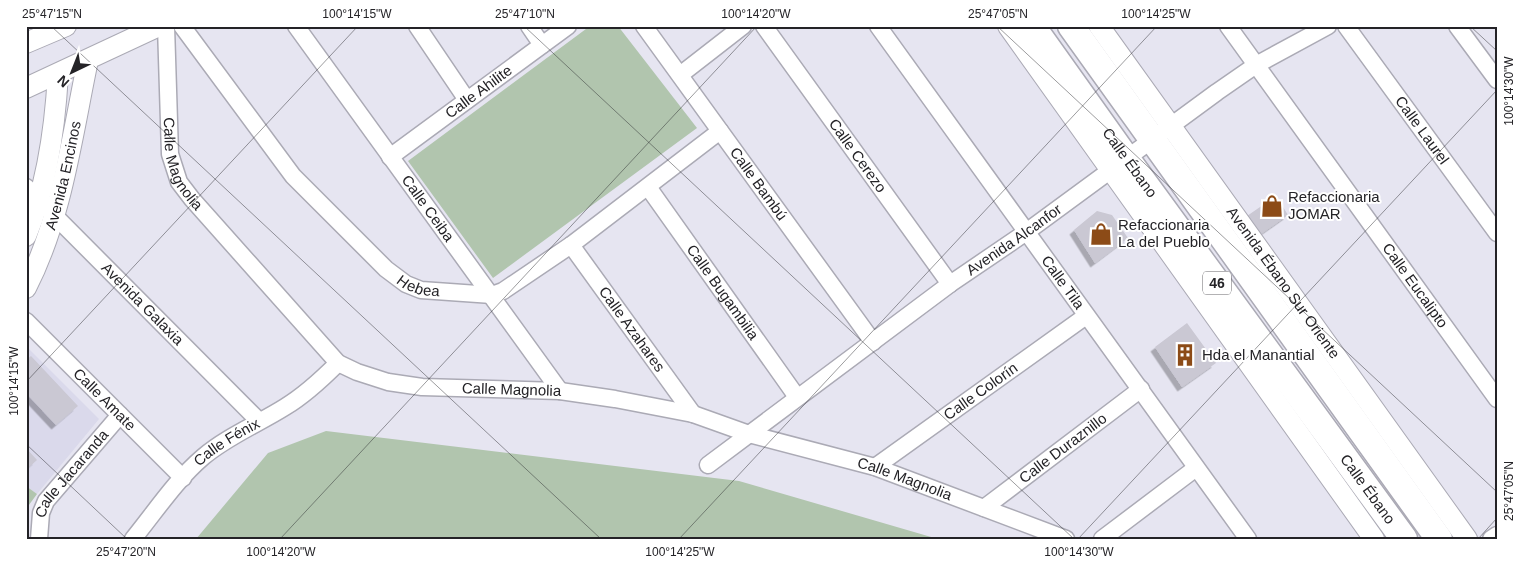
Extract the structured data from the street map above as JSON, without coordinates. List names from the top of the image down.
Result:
{
  "streets": {
    "main road": ["Calle Ébano", "46"],
    "street": [
      "Calle Ahilite",
      "Calle Laurel",
      "Calle Cerezo",
      "Calle Magnolia",
      "Avenida Encinos",
      "Calle Bambú",
      "Calle Ceiba",
      "Avenida Alcanfor",
      "Hebea",
      "Calle Tila",
      "Avenida Ébano Sur Oriente",
      "Calle Eucalipto",
      "Calle Bugambilia",
      "Avenida Galaxia",
      "Calle Azahares",
      "Calle Colorín",
      "Calle Amate",
      "Calle Fénix",
      "Calle Duraznillo",
      "Calle Jacaranda"
    ]
  },
  "crossings": [
    ["Calle Ahilite", "Calle Ceiba"],
    ["Calle Cerezo", "Avenida Alcanfor"],
    ["Calle Magnolia", "Calle Ceiba"],
    ["Calle Magnolia", "Avenida Alcanfor"],
    ["Calle Magnolia", "Calle Azahares"],
    ["Calle Magnolia", "Calle Colorín"],
    ["Calle Magnolia", "Calle Fénix"],
    ["Calle Magnolia", "Calle Duraznillo"],
    ["Calle Ébano", "Avenida Alcanfor"],
    ["Calle Ébano", "Avenida Ébano Sur Oriente"],
    ["Avenida Encinos", "Avenida Galaxia"],
    ["Calle Bambú", "Avenida Alcanfor"],
    ["Calle Ceiba", "Hebea"],
    ["Avenida Alcanfor", "Calle Tila"],
    ["Avenida Alcanfor", "Avenida Ébano Sur Oriente"],
    ["Avenida Alcanfor", "Calle Eucalipto"],
    ["Avenida Alcanfor", "Calle Bugambilia"],
    ["Calle Tila", "Calle Colorín"],
    ["Calle Tila", "Calle Duraznillo"],
    ["Avenida Galaxia", "Calle Fénix"],
    ["Calle Amate", "Calle Fénix"],
    ["Calle Amate", "Calle Jacaranda"]
  ],
  "places": {
    "shop": ["Refaccionaria JOMAR", "Refaccionaria La del Pueblo"],
    "building": ["Hda el Manantial"]
  },
  "north": "bottom left",
  "coordinates": [
    "25°47'15\"N",
    "100°14'15\"W",
    "25°47'10\"N",
    "100°14'20\"W",
    "25°47'05\"N",
    "100°14'25\"W",
    "100°14'30\"W",
    "25°47'20\"N"
  ]
}
